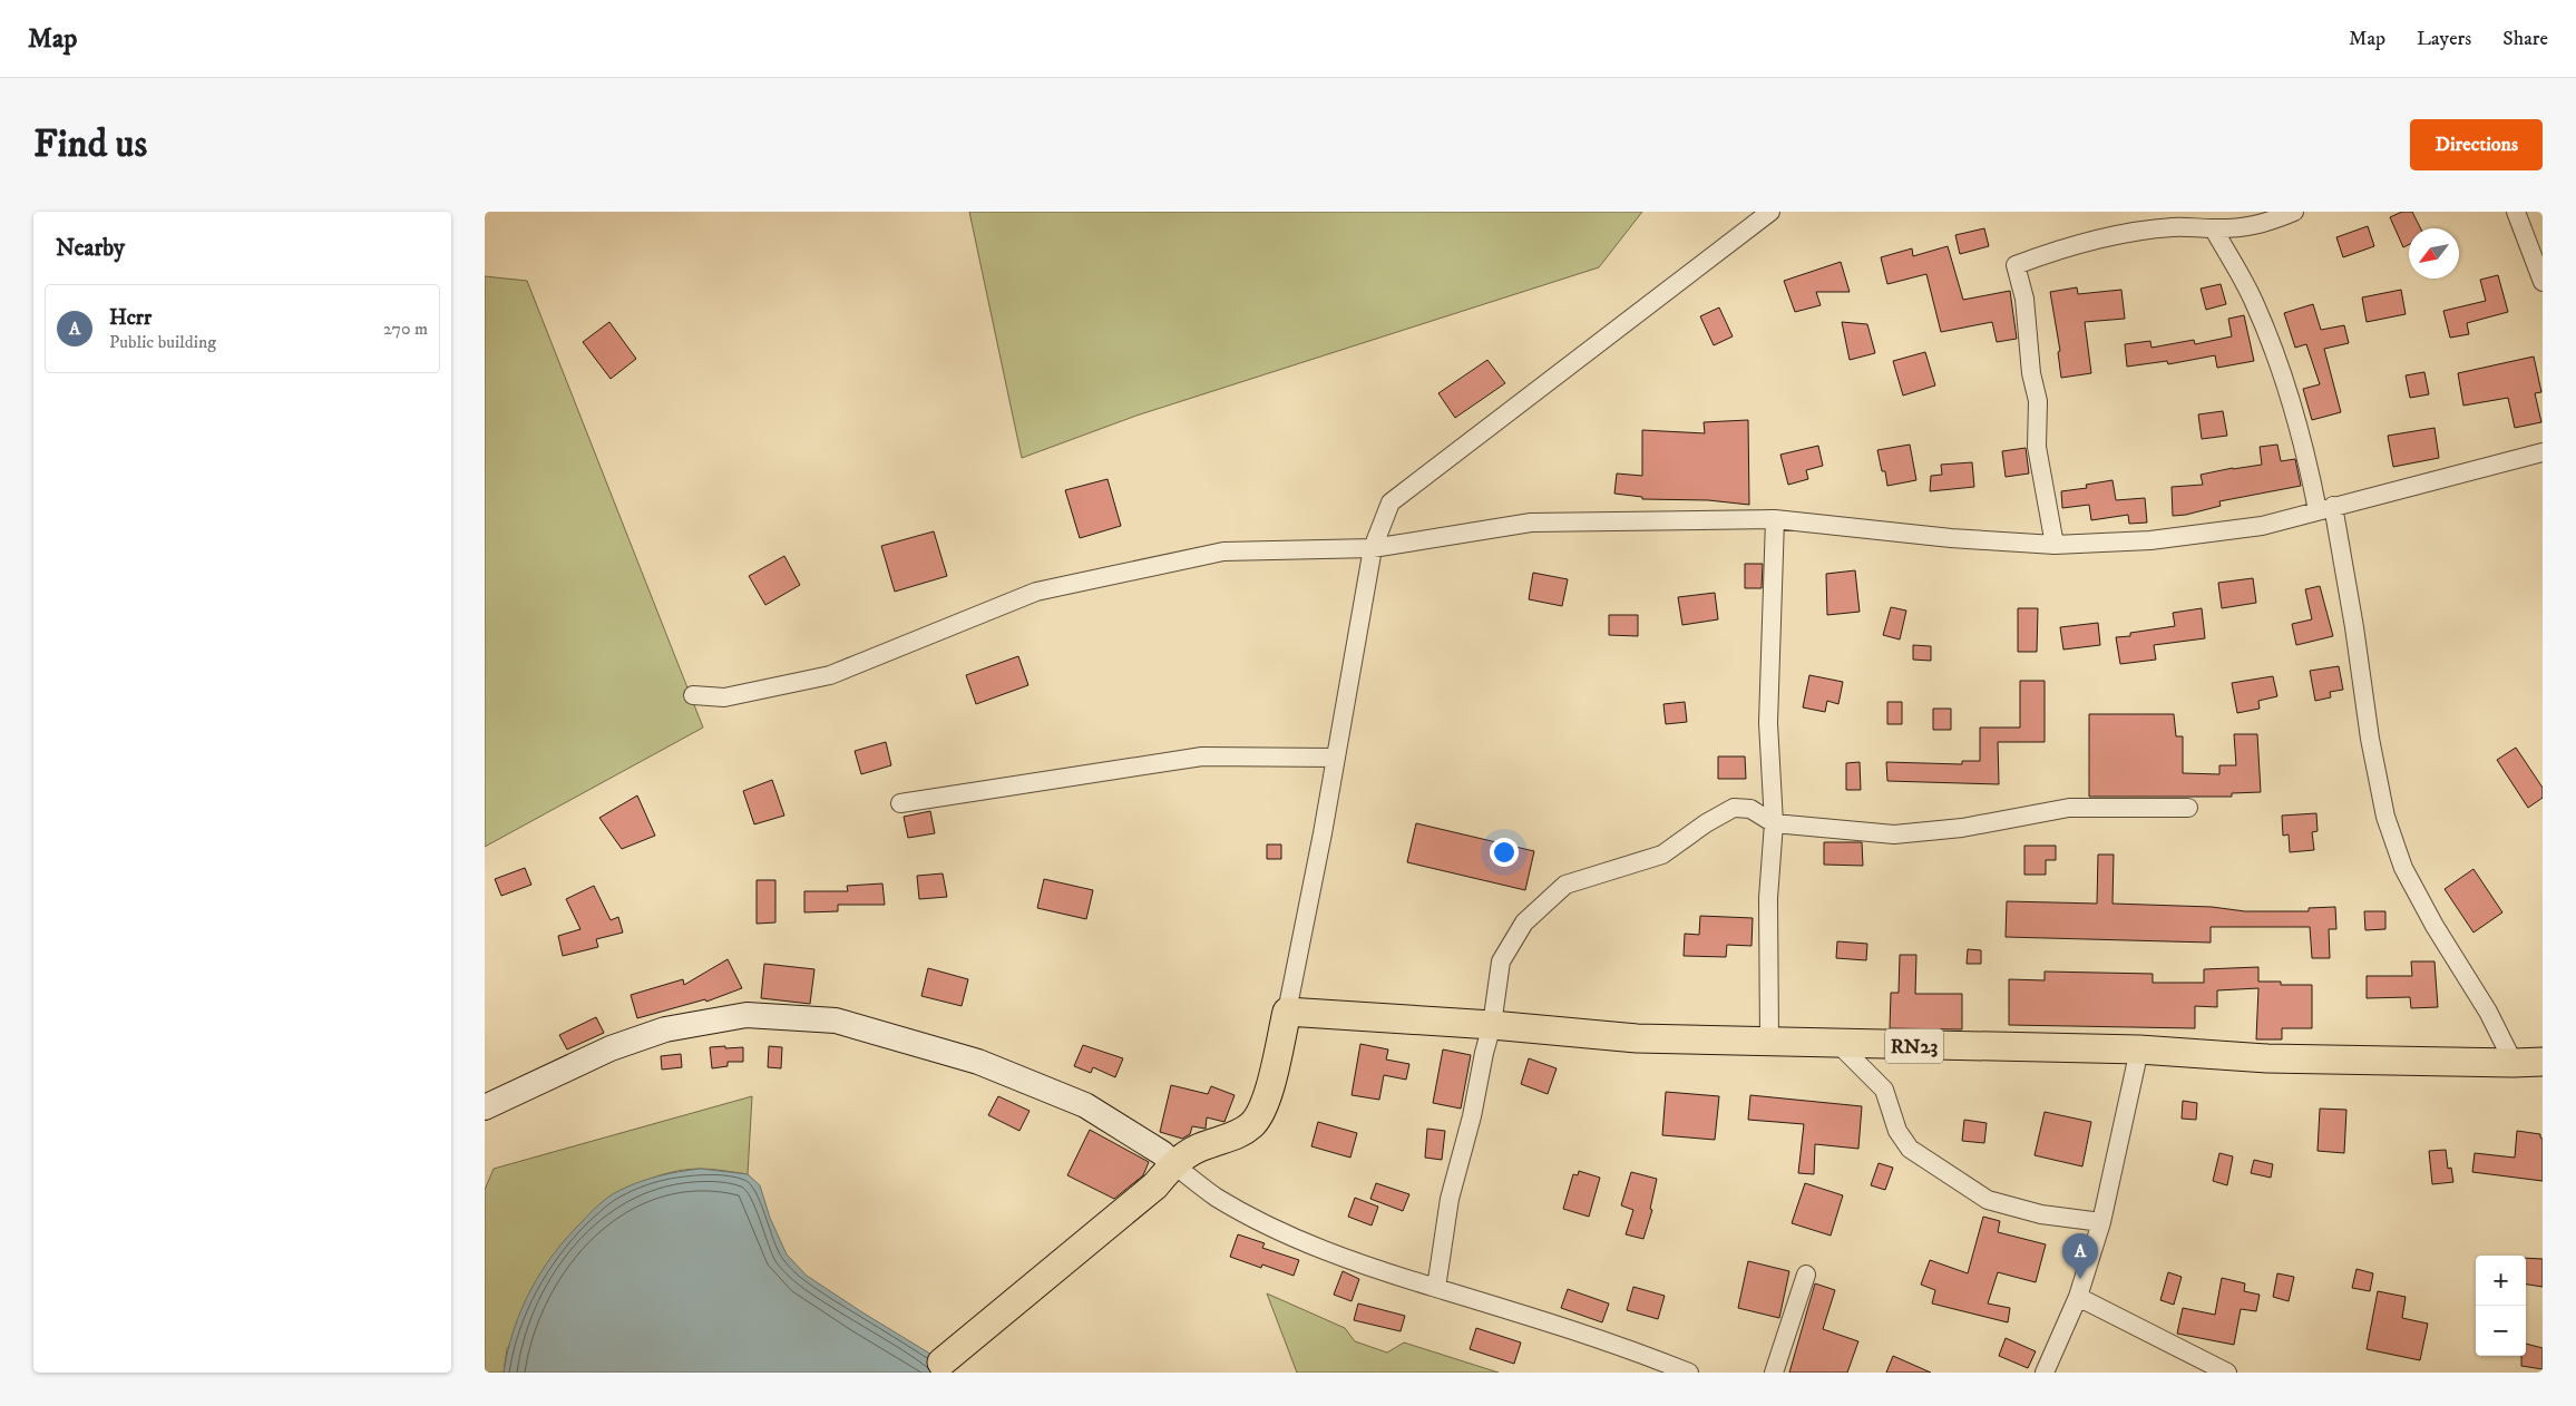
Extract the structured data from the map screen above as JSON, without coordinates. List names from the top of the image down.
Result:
{
  "streets": {
    "main road": ["RN23"]
  },
  "north": "bottom left",
  "page": {
    "header": "Map",
    "nav": ["Map", "Layers", "Share"],
    "buttons": "Directions",
    "title": "Find us",
    "heading": "Nearby",
    "list": [
      {
        "mark": "A",
        "name": "Hcrr",
        "note": "Public building",
        "value": "270 m"
      }
    ],
    "pins": "A",
    "map_buttons": ["+", "−"]
  }
}
